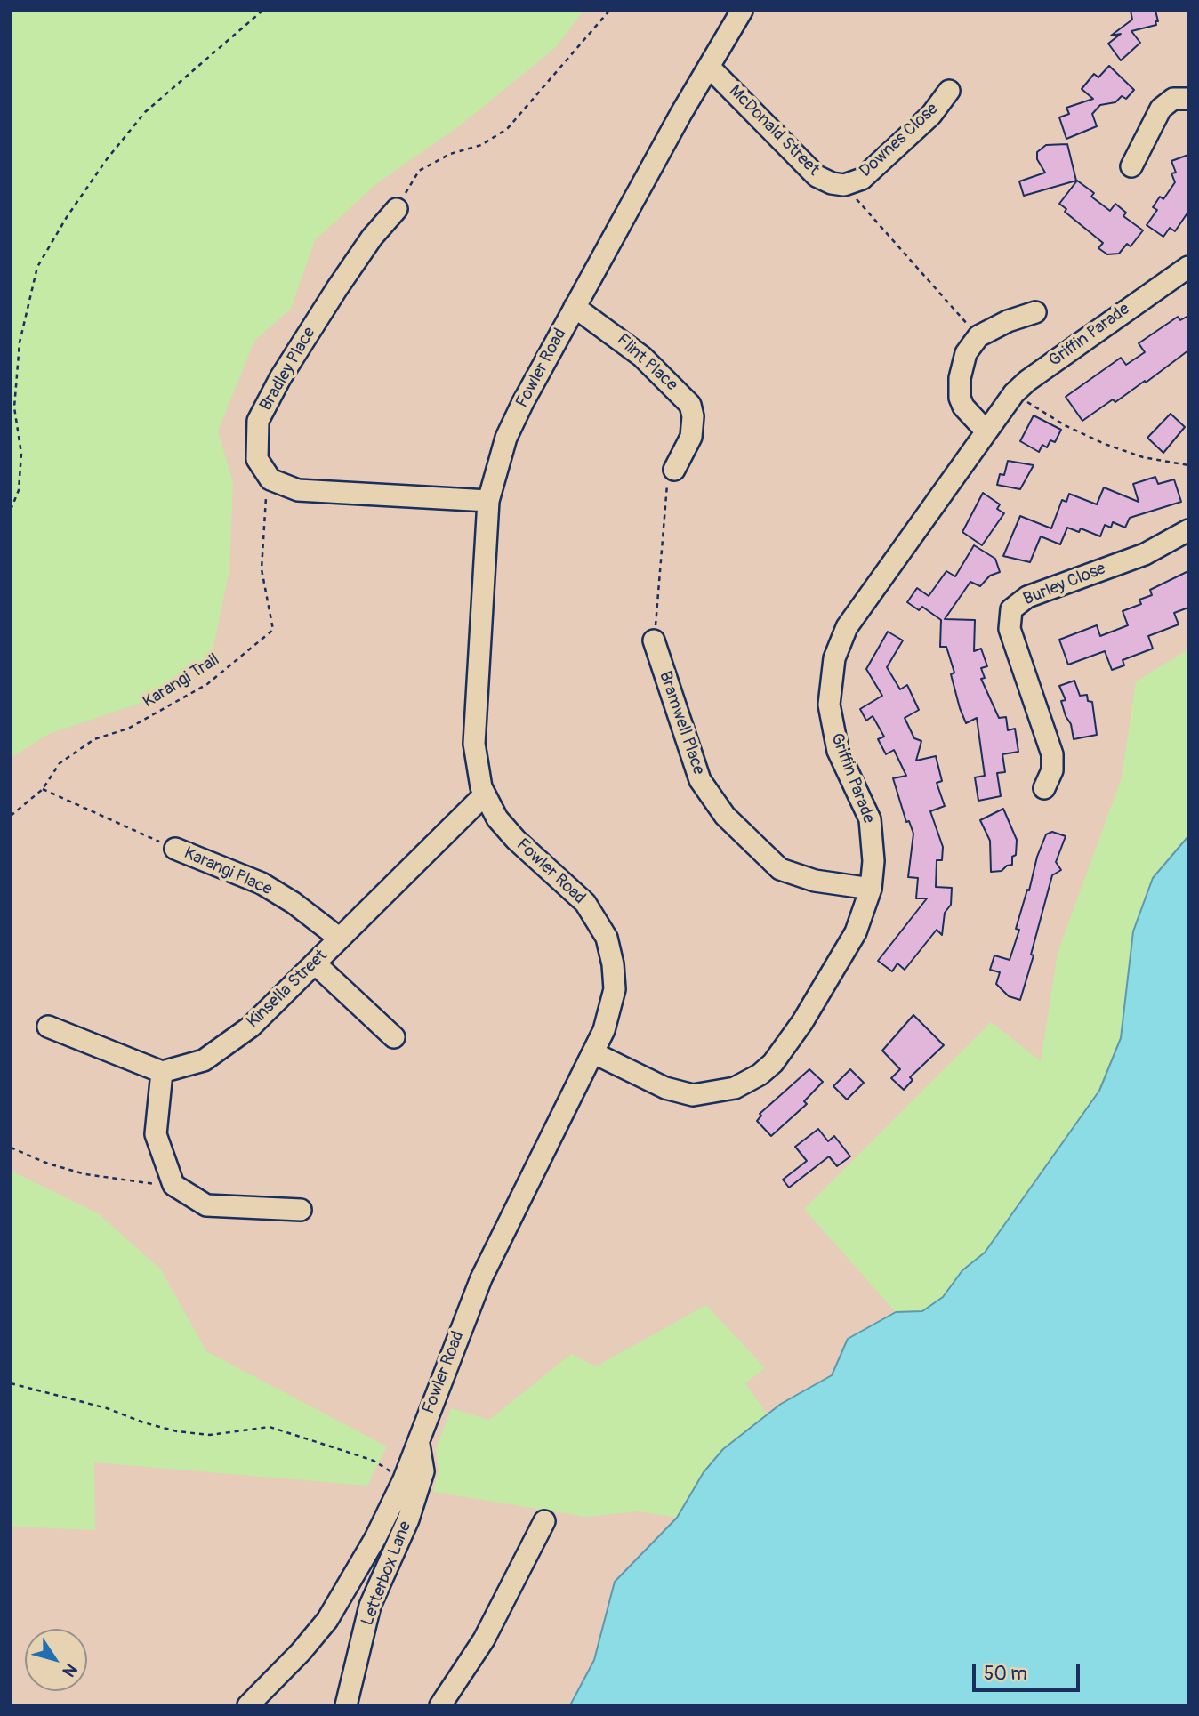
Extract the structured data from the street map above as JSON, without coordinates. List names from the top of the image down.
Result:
{
  "streets": {
    "street": [
      "McDonald Street",
      "Downes Close",
      "Griffin Parade",
      "Flint Place",
      "Fowler Road",
      "Bradley Place",
      "Burley Close",
      "Bramwell Place",
      "Karangi Place",
      "Kinsella Street",
      "Letterbox Lane"
    ],
    "path": ["Karangi Trail"]
  },
  "crossings": [
    ["McDonald Street", "Downes Close"],
    ["McDonald Street", "Fowler Road"],
    ["Griffin Parade", "Fowler Road"],
    ["Griffin Parade", "Bramwell Place"],
    ["Flint Place", "Fowler Road"],
    ["Fowler Road", "Kinsella Street"],
    ["Fowler Road", "Letterbox Lane"],
    ["Bradley Place", "Karangi Trail"],
    ["Karangi Place", "Kinsella Street"]
  ],
  "scale_bar": "50 m",
  "north": "bottom right"
}
